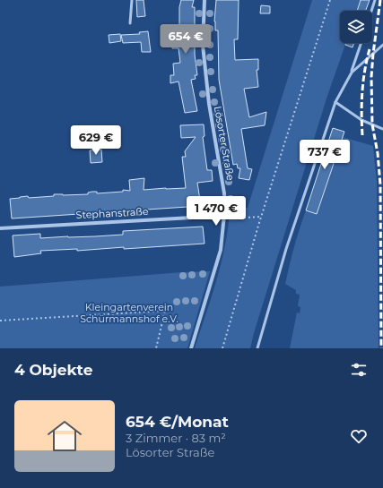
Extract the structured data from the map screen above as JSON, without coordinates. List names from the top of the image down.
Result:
{
  "streets": {
    "street": ["Lösorter Straße", "Stephanstraße"]
  },
  "crossings": [
    ["Lösorter Straße", "Stephanstraße"]
  ],
  "parks": ["Kleingartenverein Schürmannshof e.V."],
  "page": {
    "price": [
      "654 €",
      "629 €",
      "737 €",
      "1 470 €"
    ],
    "heading": "4 Objekte",
    "list": [
      {
        "name": "654 €/Monat",
        "note": "3 Zimmer · 83 m² · Lösorter Straße"
      }
    ]
  }
}
